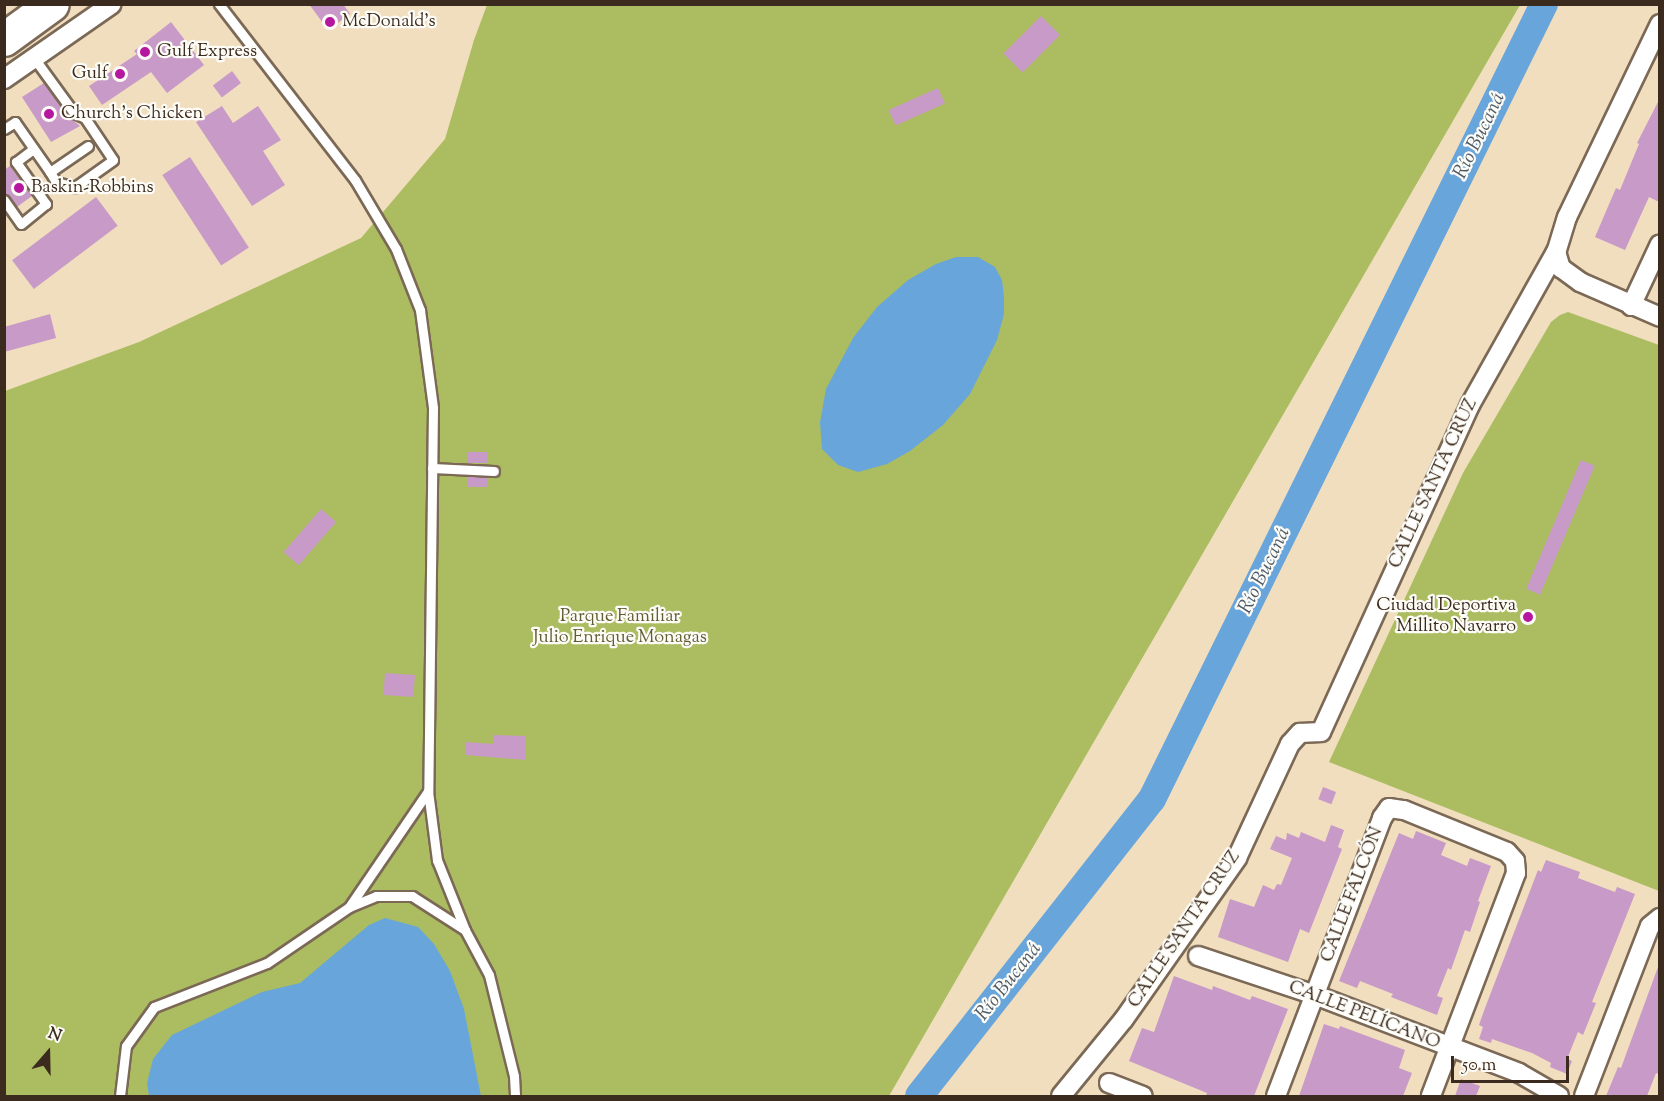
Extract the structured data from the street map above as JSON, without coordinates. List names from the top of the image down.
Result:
{
  "streets": {
    "street": ["CALLE SANTA CRUZ", "CALLE FALCÓN", "CALLE PELÍCANO"]
  },
  "crossings": [
    ["CALLE FALCÓN", "CALLE PELÍCANO"]
  ],
  "water": ["Río Bucaná"],
  "parks": ["Parque Familiar Julio Enrique Monagas"],
  "places": [
    "McDonald's",
    "Gulf Express",
    "Gulf",
    "Church's Chicken",
    "Baskin-Robbins",
    "Ciudad Deportiva Millito Navarro"
  ],
  "scale_bar": "50 m",
  "north": "top"
}
